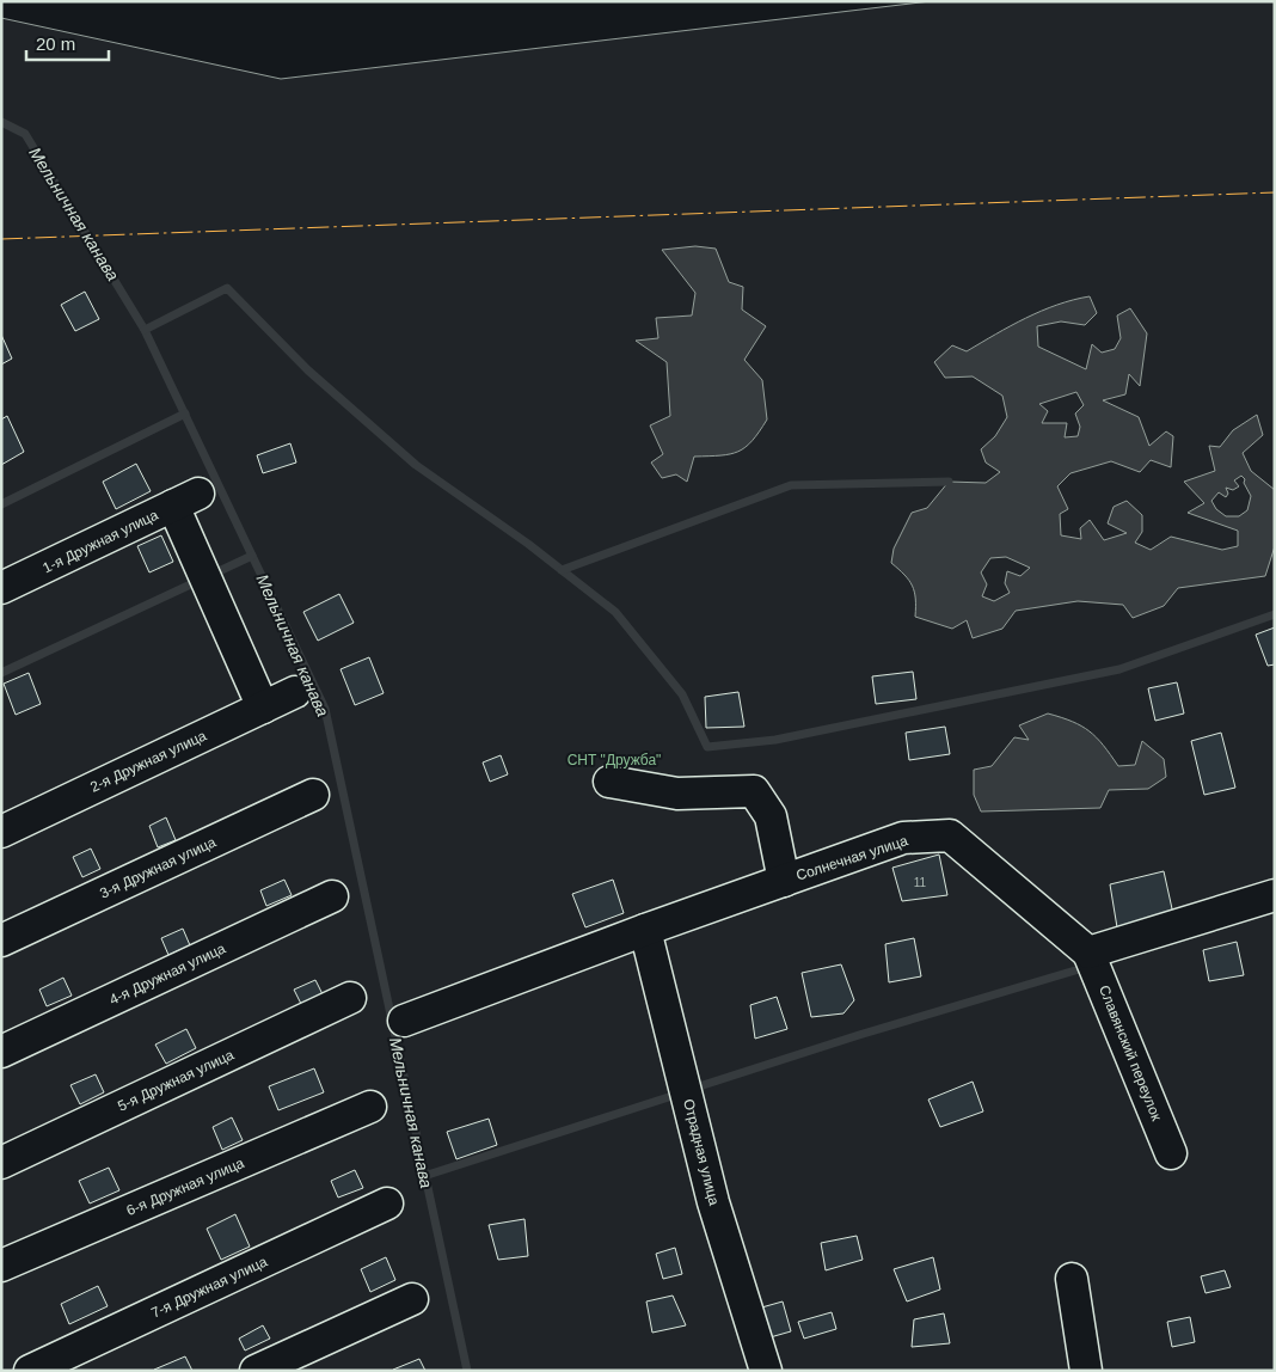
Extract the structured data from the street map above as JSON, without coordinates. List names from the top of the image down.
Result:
{
  "streets": {
    "lane": [
      "1-я Дружная улица",
      "2-я Дружная улица",
      "Солнечная улица",
      "3-я Дружная улица",
      "4-я Дружная улица",
      "Славянский переулок",
      "5-я Дружная улица",
      "Отрадная улица",
      "6-я Дружная улица",
      "7-я Дружная улица"
    ]
  },
  "crossings": [
    ["1-я Дружная улица", "2-я Дружная улица"],
    ["Солнечная улица", "Славянский переулок"],
    ["Солнечная улица", "Отрадная улица"]
  ],
  "water": ["Мельничная канава"],
  "parks": ["СНТ \"Дружба\""],
  "house_numbers": ["11"],
  "scale_bar": "20 m"
}
